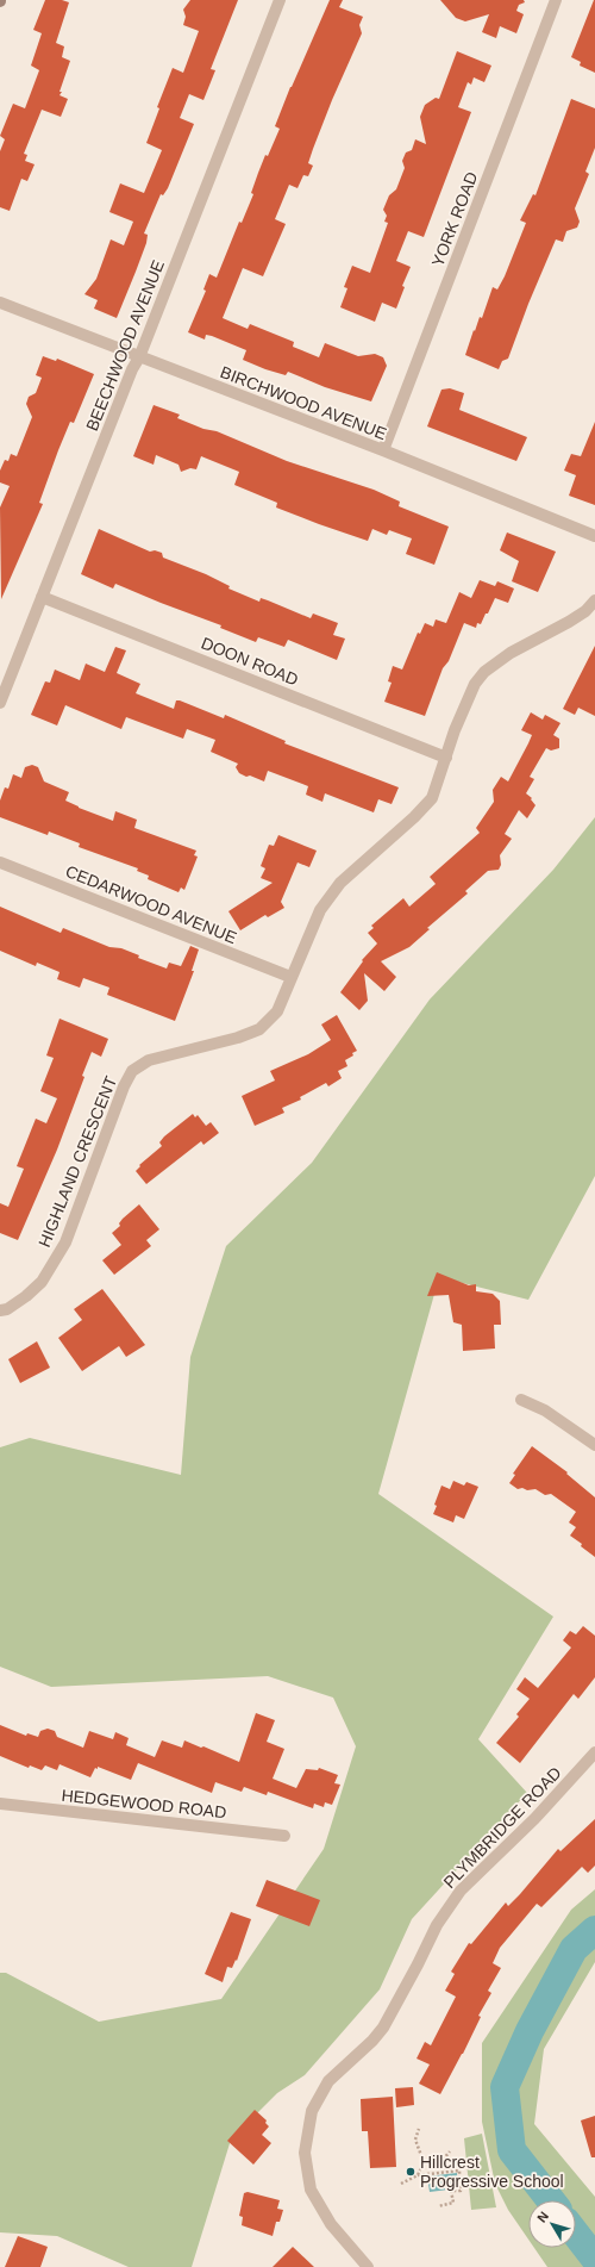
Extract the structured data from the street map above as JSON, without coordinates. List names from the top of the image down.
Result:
{
  "streets": {
    "street": [
      "YORK ROAD",
      "BEECHWOOD AVENUE",
      "BIRCHWOOD AVENUE",
      "DOON ROAD",
      "CEDARWOOD AVENUE",
      "HIGHLAND CRESCENT",
      "HEDGEWOOD ROAD",
      "PLYMBRIDGE ROAD"
    ]
  },
  "crossings": [
    ["YORK ROAD", "BIRCHWOOD AVENUE"],
    ["BEECHWOOD AVENUE", "BIRCHWOOD AVENUE"],
    ["BEECHWOOD AVENUE", "DOON ROAD"],
    ["DOON ROAD", "HIGHLAND CRESCENT"],
    ["CEDARWOOD AVENUE", "HIGHLAND CRESCENT"]
  ],
  "places": ["Hillcrest Progressive School"],
  "north": "top left"
}
